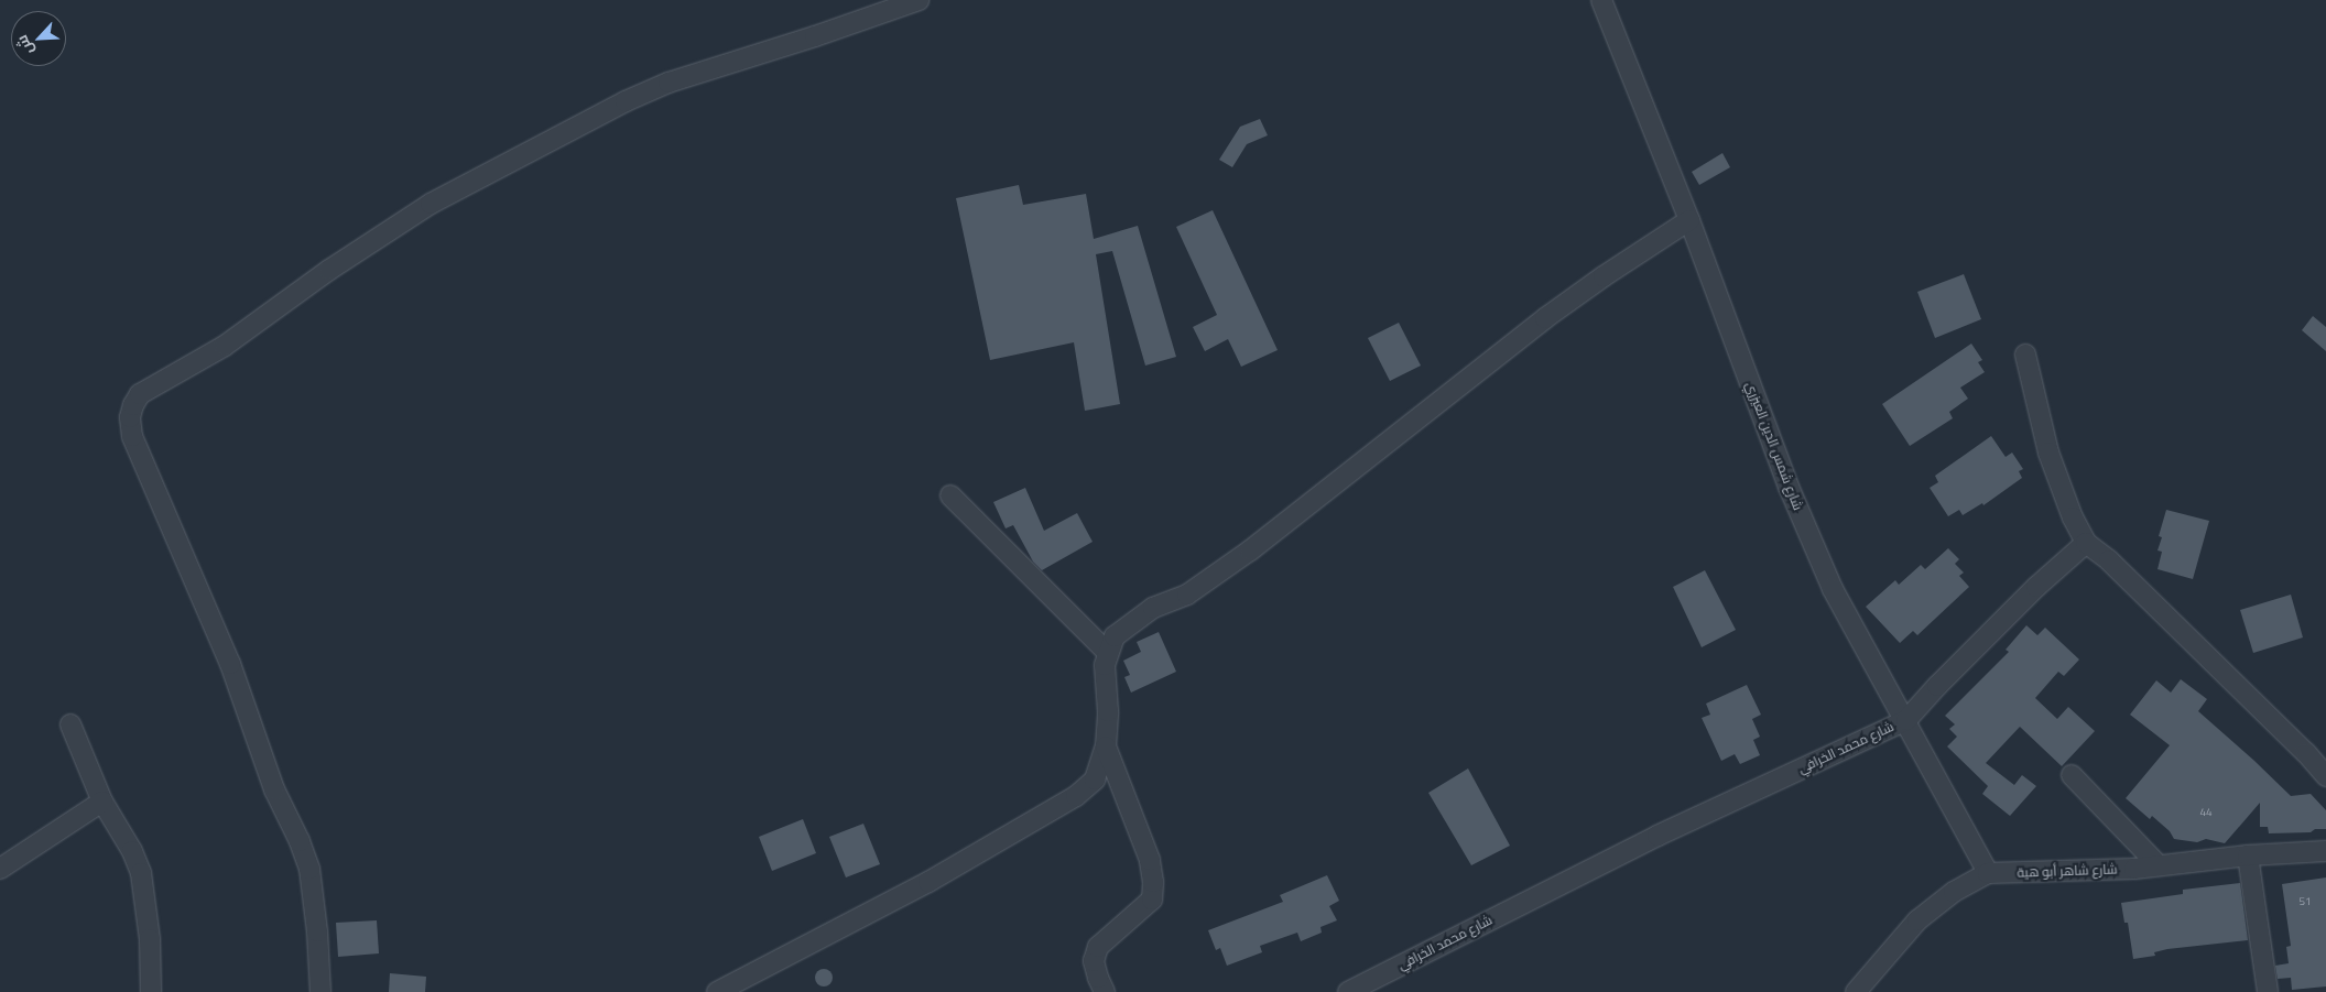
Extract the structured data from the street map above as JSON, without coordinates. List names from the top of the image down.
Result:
{
  "streets": {
    "street": ["شارع شمس الدين العيزري", "شارع محمد الخرافي", "شارع شاهر أبو هية"]
  },
  "crossings": [
    ["شارع شمس الدين العيزري", "شارع محمد الخرافي"],
    ["شارع شمس الدين العيزري", "شارع شاهر أبو هية"]
  ],
  "house_numbers": ["44", "51"],
  "north": "bottom left"
}
